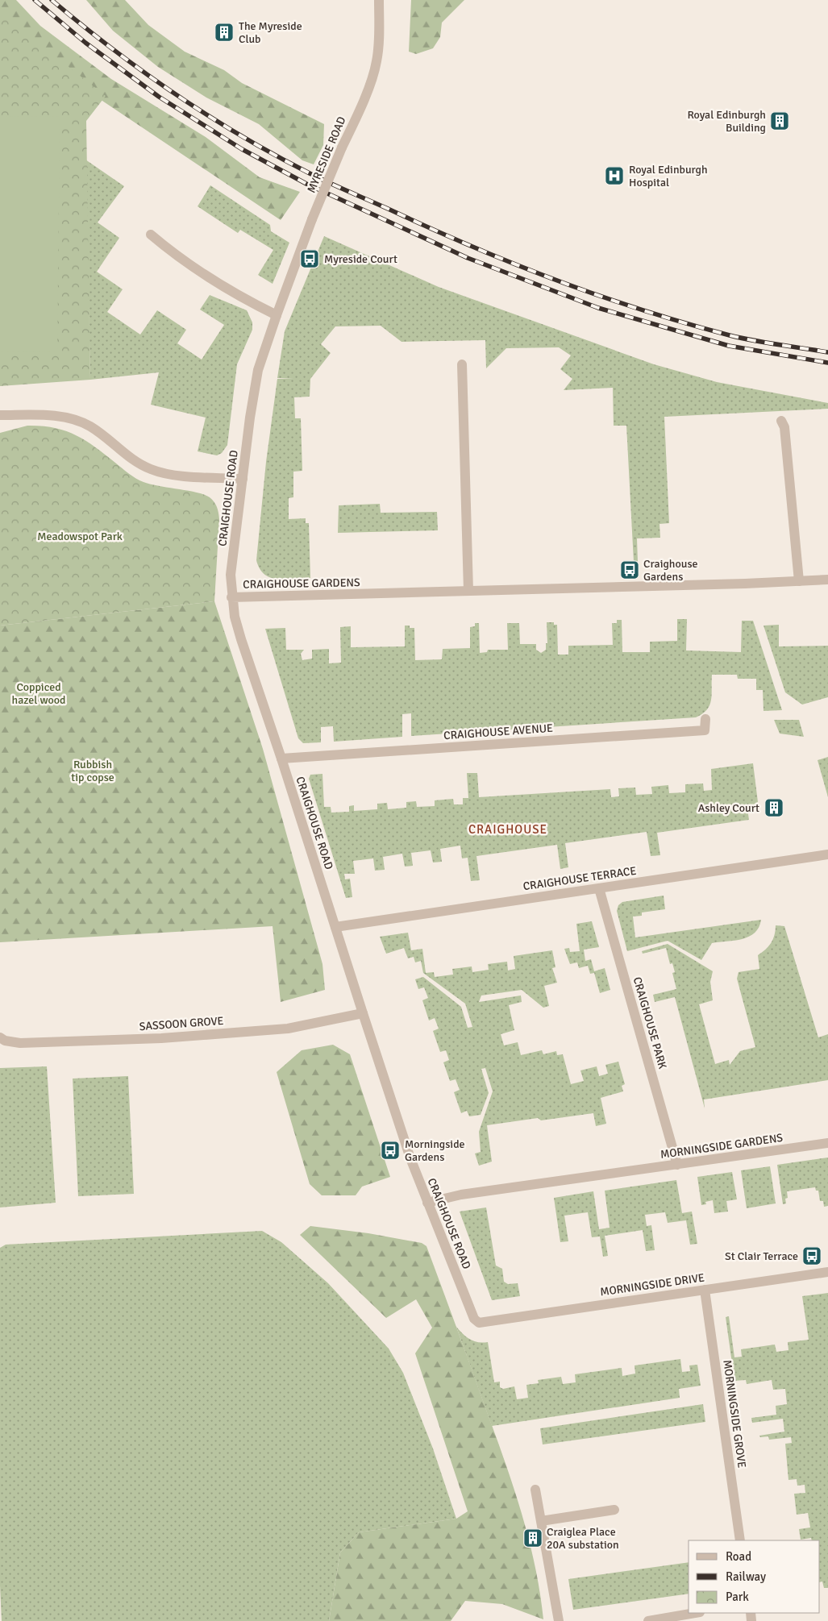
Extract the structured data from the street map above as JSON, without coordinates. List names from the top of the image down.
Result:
{
  "streets": {
    "street": [
      "MYRESIDE ROAD",
      "CRAIGHOUSE ROAD",
      "CRAIGHOUSE GARDENS",
      "CRAIGHOUSE AVENUE",
      "CRAIGHOUSE TERRACE",
      "CRAIGHOUSE PARK",
      "SASSOON GROVE",
      "MORNINGSIDE GARDENS",
      "MORNINGSIDE DRIVE",
      "MORNINGSIDE GROVE"
    ]
  },
  "crossings": [
    ["MYRESIDE ROAD", "CRAIGHOUSE ROAD"],
    ["CRAIGHOUSE ROAD", "CRAIGHOUSE GARDENS"],
    ["CRAIGHOUSE ROAD", "CRAIGHOUSE AVENUE"],
    ["CRAIGHOUSE ROAD", "CRAIGHOUSE TERRACE"],
    ["CRAIGHOUSE ROAD", "SASSOON GROVE"],
    ["CRAIGHOUSE ROAD", "MORNINGSIDE GARDENS"],
    ["CRAIGHOUSE ROAD", "MORNINGSIDE DRIVE"],
    ["CRAIGHOUSE TERRACE", "CRAIGHOUSE PARK"],
    ["CRAIGHOUSE PARK", "MORNINGSIDE GARDENS"],
    ["MORNINGSIDE DRIVE", "MORNINGSIDE GROVE"]
  ],
  "districts": ["CRAIGHOUSE"],
  "parks": ["Meadowspot Park", "Coppiced hazel wood", "Rubbish tip copse"],
  "places": {
    "building": [
      "The Myreside Club",
      "Royal Edinburgh Building",
      "Ashley Court",
      "Craiglea Place 20A substation"
    ],
    "hospital": ["Royal Edinburgh Hospital"],
    "bus stop": [
      "Myreside Court",
      "Craighouse Gardens",
      "Morningside Gardens",
      "St Clair Terrace"
    ]
  },
  "legend": ["Road", "Railway", "Park"]
}
